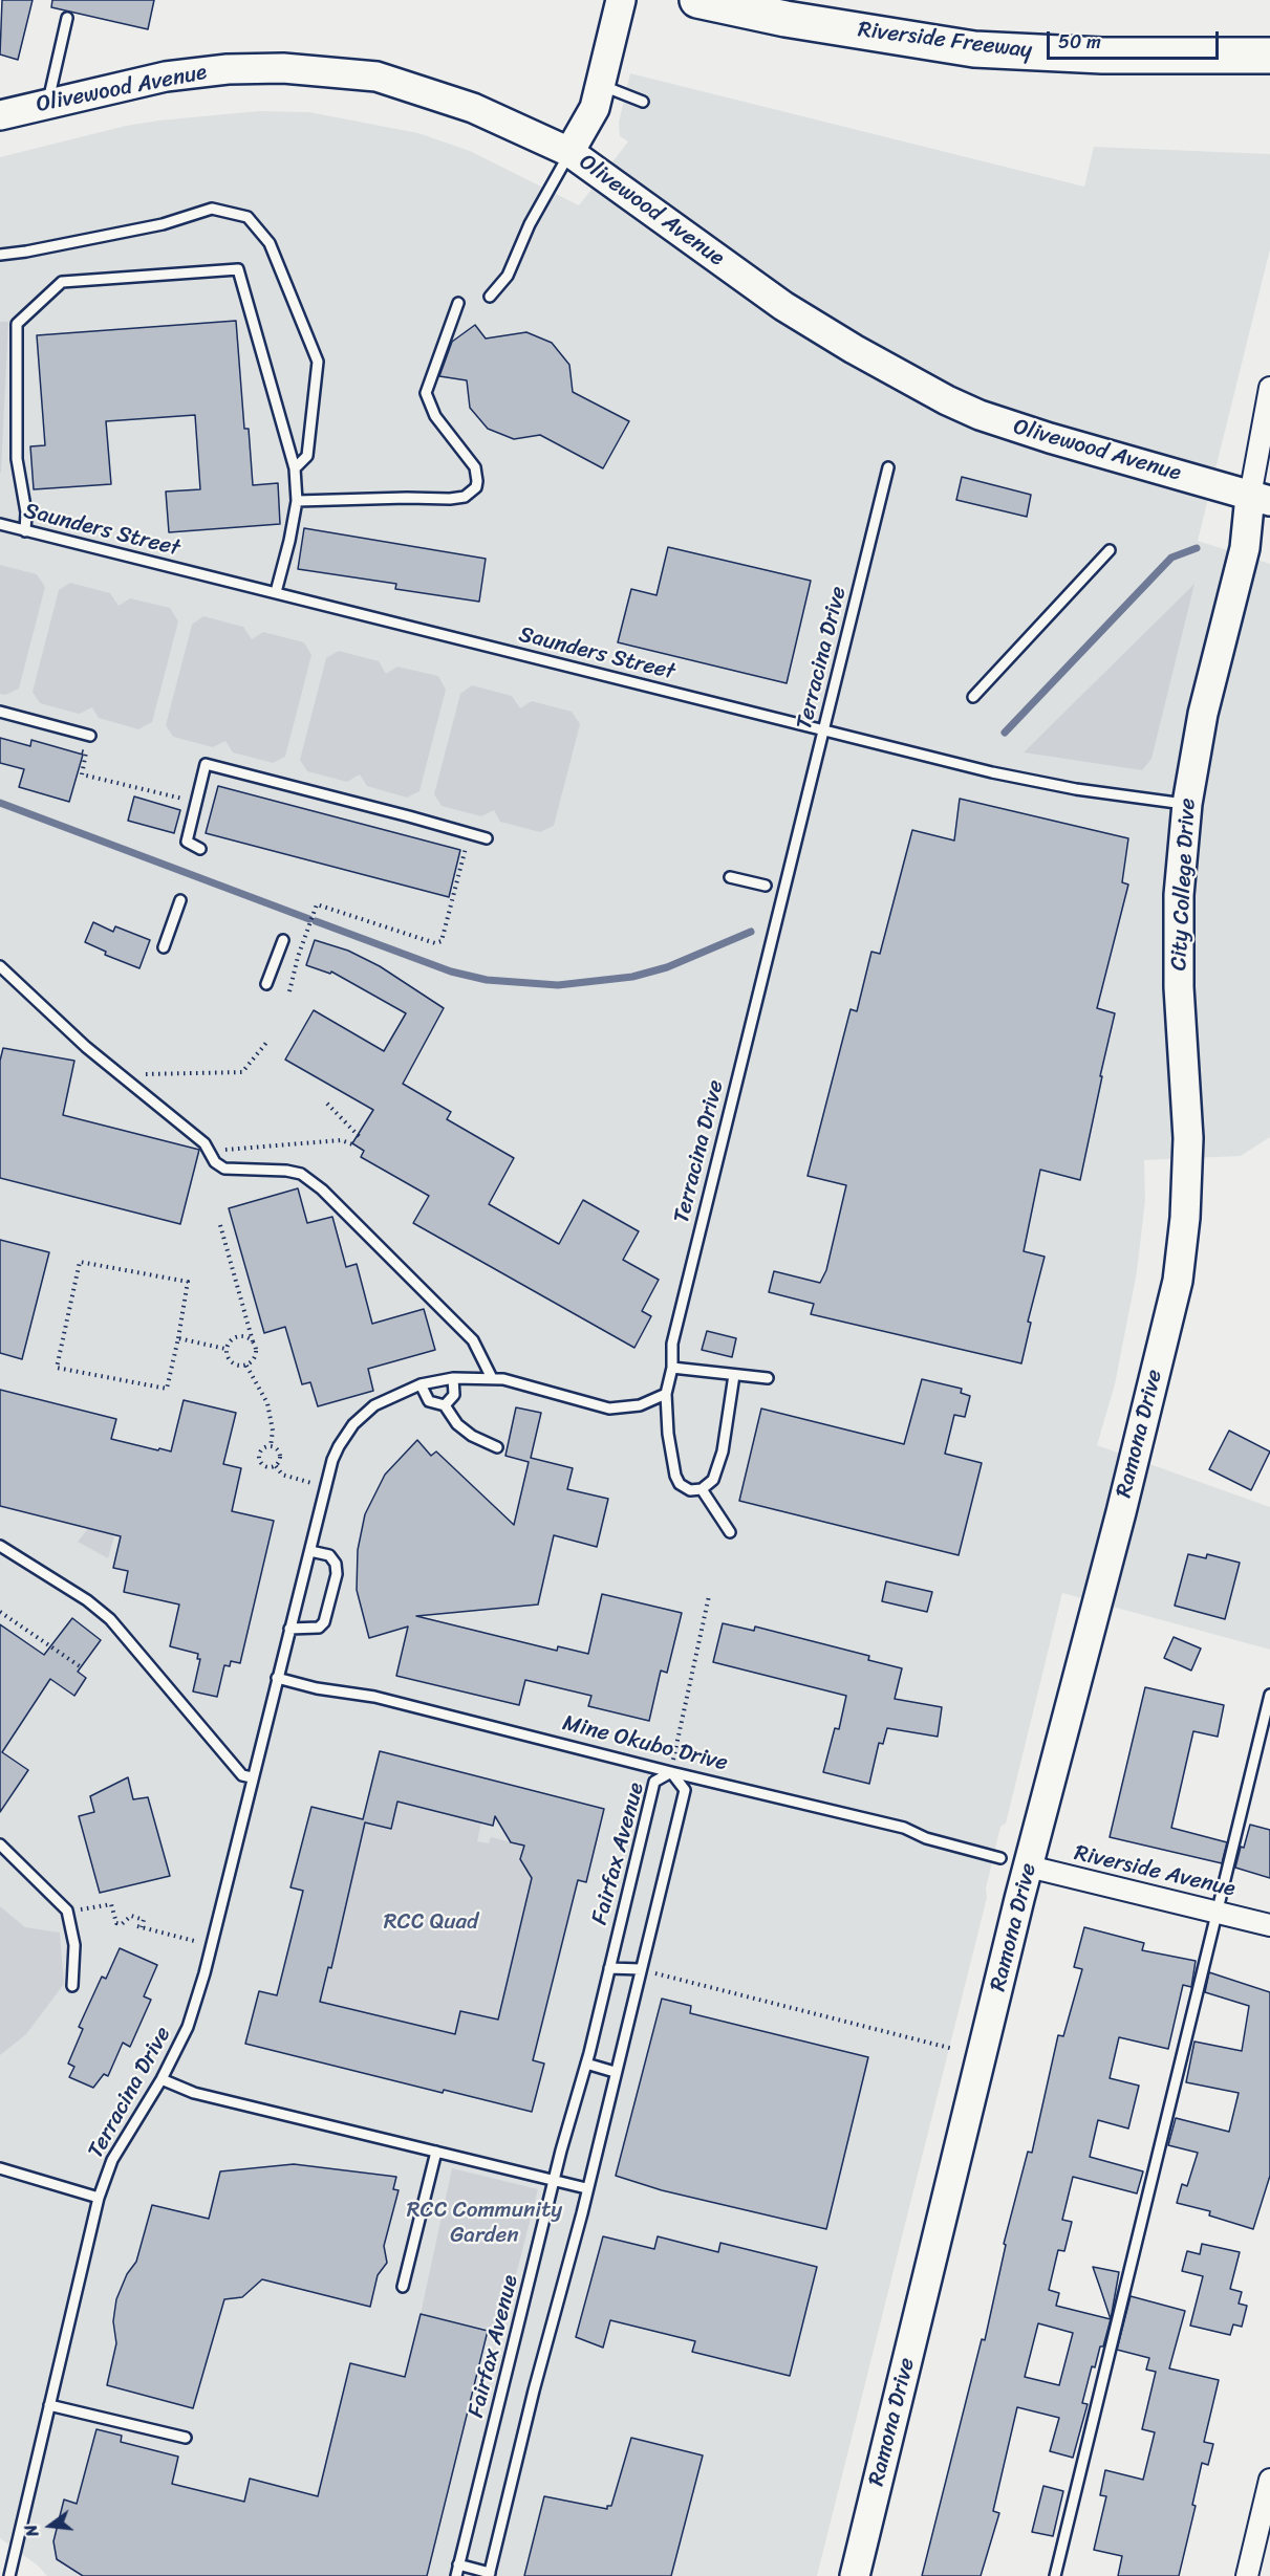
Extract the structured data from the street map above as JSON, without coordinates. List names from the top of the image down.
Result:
{
  "streets": {
    "highway": ["Riverside Freeway"],
    "street": [
      "Olivewood Avenue",
      "City College Drive",
      "Ramona Drive",
      "Riverside Avenue"
    ],
    "lane": [
      "Saunders Street",
      "Terracina Drive",
      "Mine Okubo Drive",
      "Fairfax Avenue"
    ]
  },
  "crossings": [
    ["Olivewood Avenue", "City College Drive"],
    ["Saunders Street", "Terracina Drive"],
    ["Saunders Street", "City College Drive"],
    ["Terracina Drive", "Mine Okubo Drive"],
    ["City College Drive", "Ramona Drive"],
    ["Ramona Drive", "Riverside Avenue"],
    ["Mine Okubo Drive", "Fairfax Avenue"]
  ],
  "parks": ["RCC Quad", "RCC Community Garden"],
  "scale_bar": "50 m",
  "north": "left"
}
